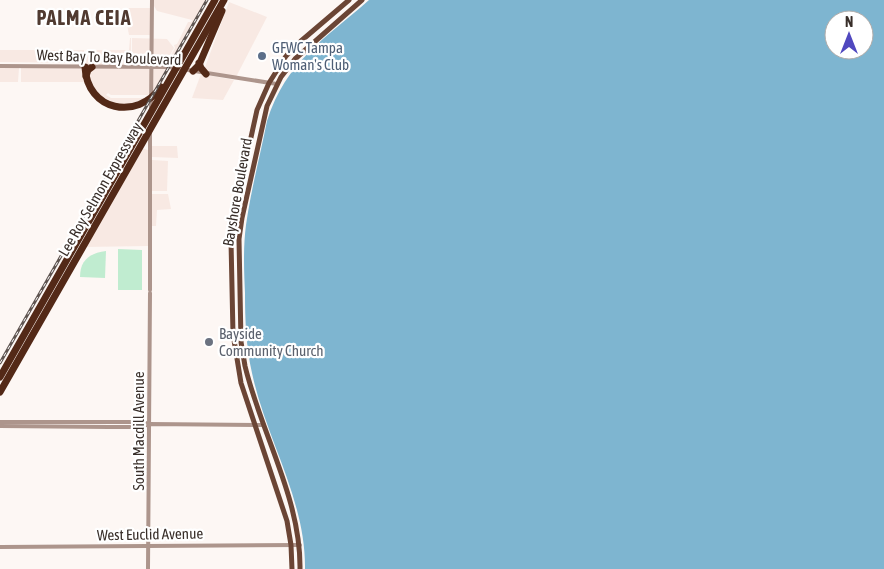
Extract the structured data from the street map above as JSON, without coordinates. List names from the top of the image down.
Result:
{
  "streets": {
    "highway": ["Lee Roy Selmon Expressway"],
    "main road": ["Bayshore Boulevard"],
    "street": ["West Bay To Bay Boulevard", "South Macdill Avenue", "West Euclid Avenue"]
  },
  "crossings": [
    ["West Bay To Bay Boulevard", "Bayshore Boulevard"],
    ["West Bay To Bay Boulevard", "South Macdill Avenue"],
    ["Bayshore Boulevard", "West Euclid Avenue"],
    ["South Macdill Avenue", "West Euclid Avenue"]
  ],
  "districts": ["PALMA CEIA"],
  "places": ["GFWC Tampa Woman's Club", "Bayside Community Church"],
  "north": "top"
}
